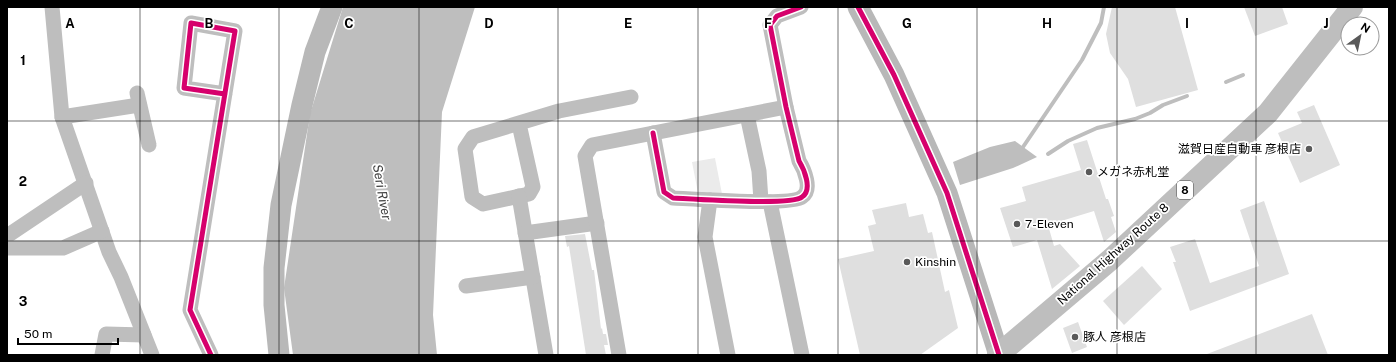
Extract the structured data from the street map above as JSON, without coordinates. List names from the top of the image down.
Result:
{
  "streets": {
    "highway": ["8", "National Highway Route 8"]
  },
  "water": ["Seri River"],
  "places": [
    "滋賀日産自動車 彦根店",
    "メガネ赤札堂",
    "7-Eleven",
    "Kinshin",
    "豚人 彦根店"
  ],
  "scale_bar": "50 m",
  "north": "top right",
  "grid": {
    "columns": [
      "A",
      "B",
      "C",
      "D",
      "E",
      "F",
      "G",
      "H",
      "I",
      "J"
    ],
    "rows": ["1", "2", "3"]
  }
}
